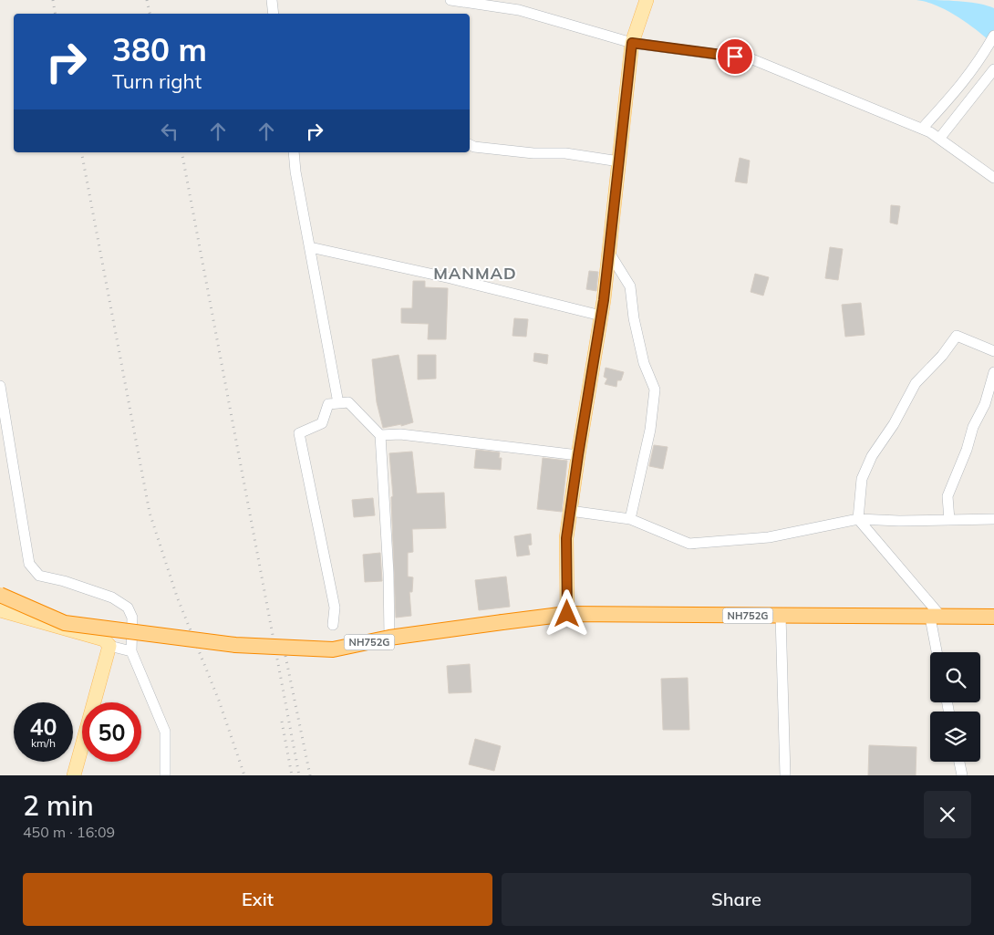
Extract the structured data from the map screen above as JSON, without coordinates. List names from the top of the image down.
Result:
{
  "streets": {
    "highway": ["NH752G"]
  },
  "districts": ["MANMAD"],
  "page": {
    "turn": ["380 m", "Turn right"],
    "speed": "40 km/h",
    "limit": "50",
    "heading": ["2 min", "450 m · 16:09"],
    "buttons": ["Exit", "Share"]
  }
}
